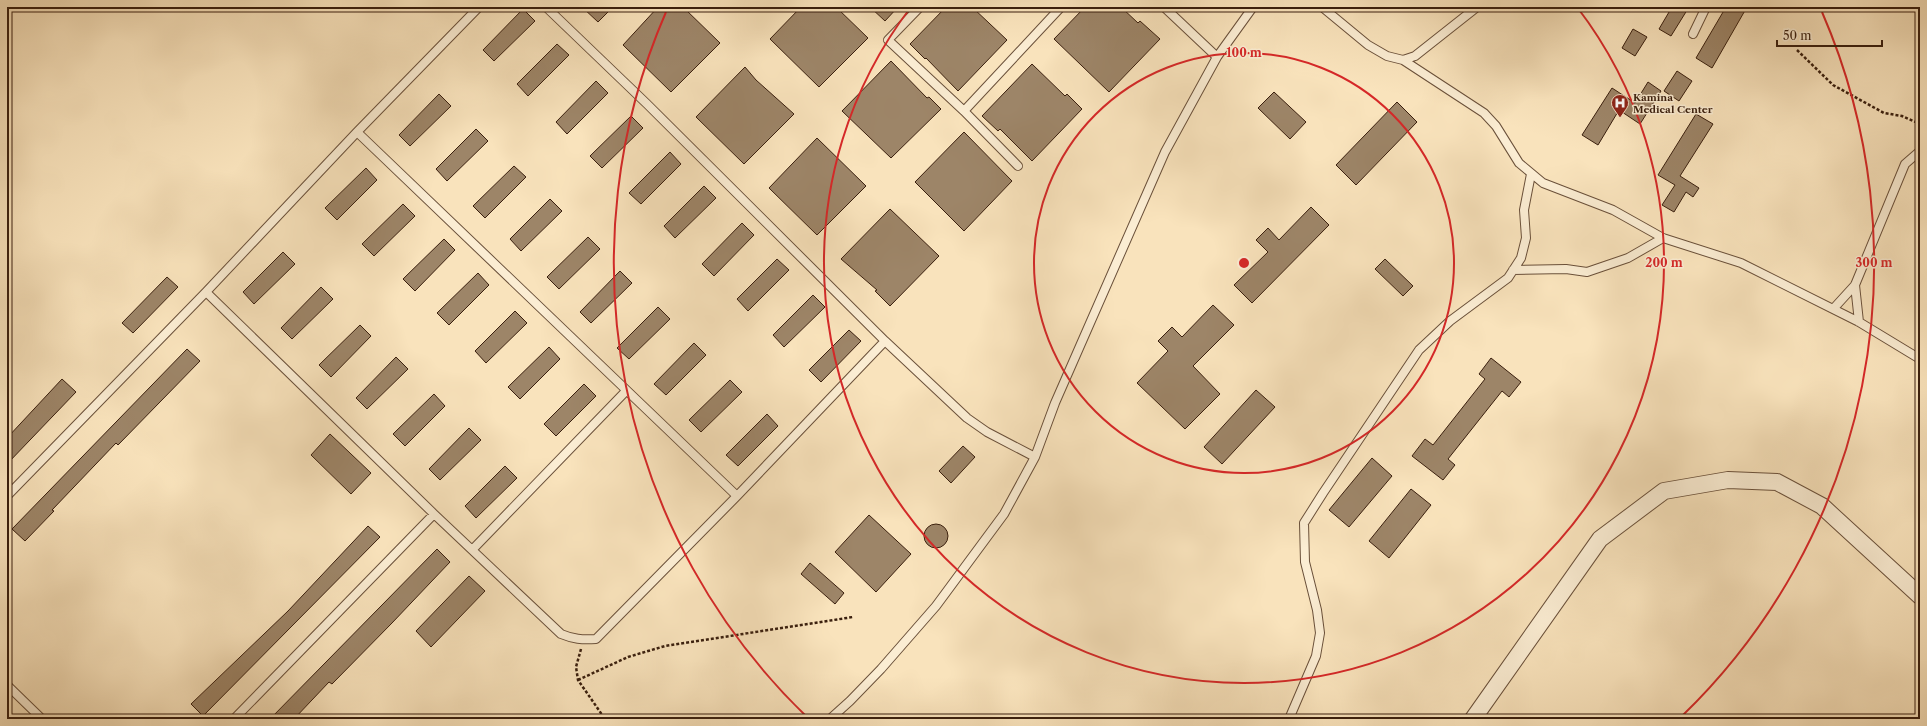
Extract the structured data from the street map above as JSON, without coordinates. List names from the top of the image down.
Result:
{
  "places": {
    "hospital": ["Kamina Medical Center"]
  },
  "scale_bar": "50 m",
  "rings": ["100 m", "200 m", "300 m"]
}
